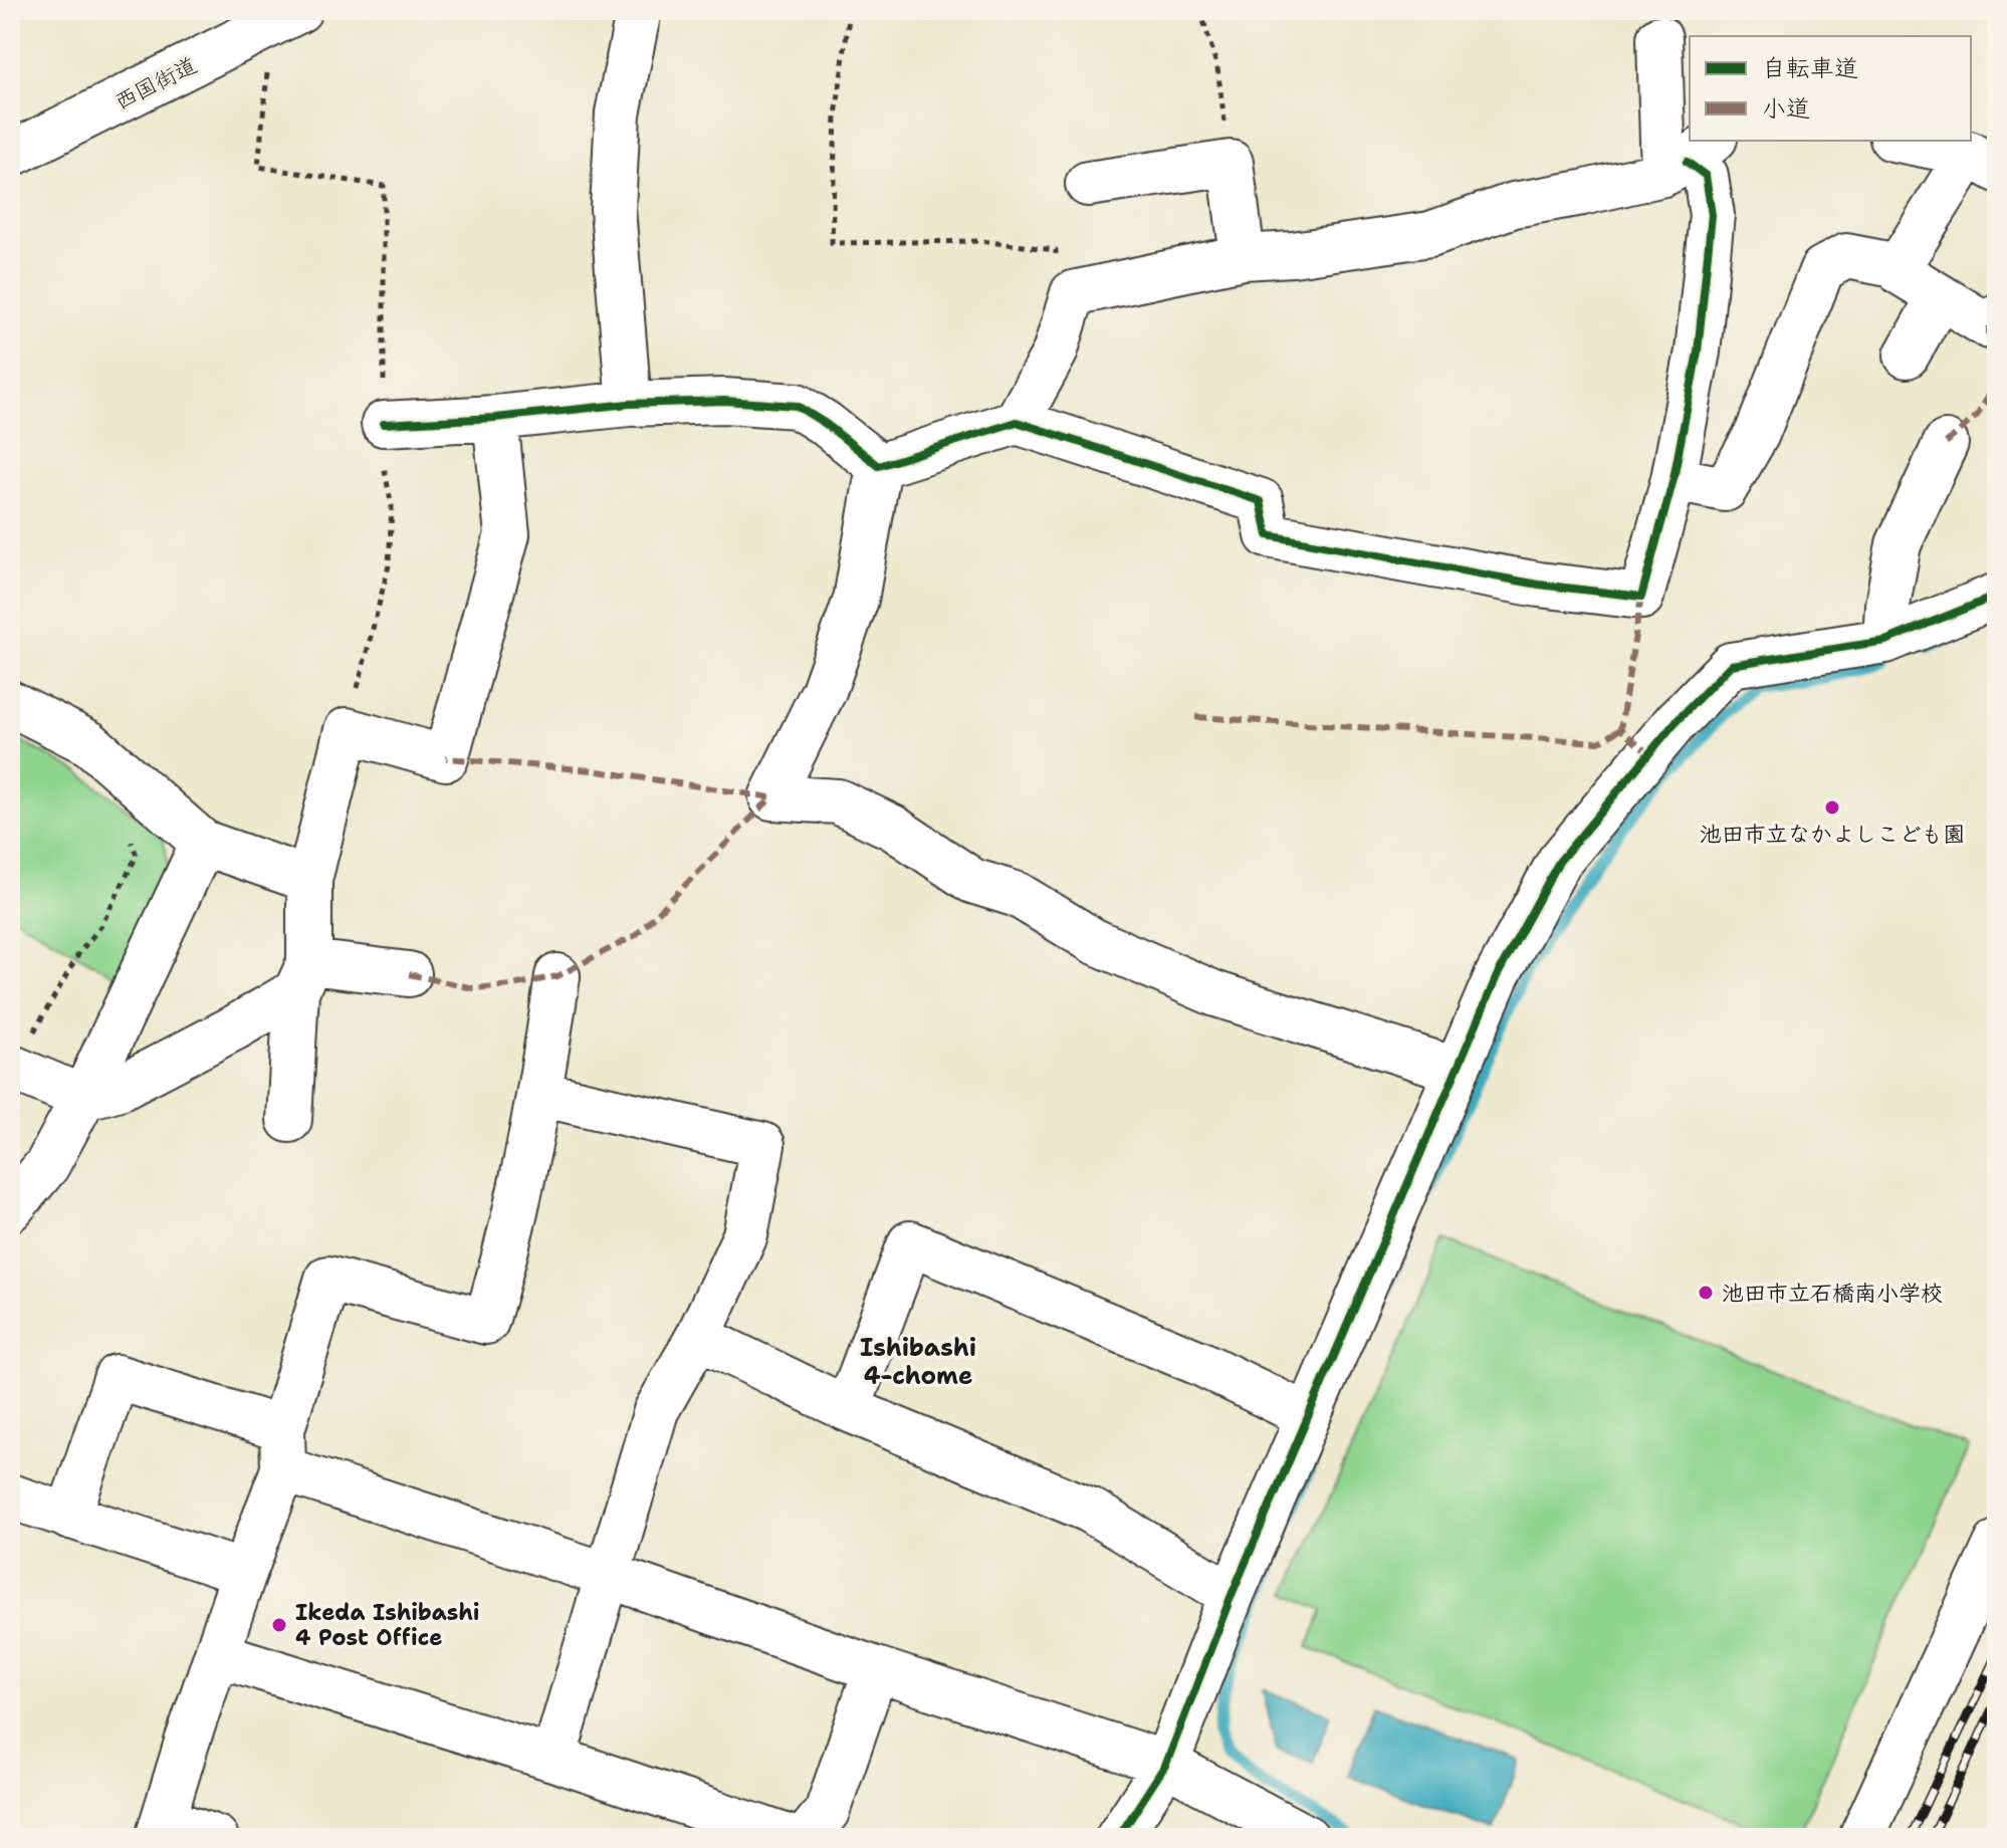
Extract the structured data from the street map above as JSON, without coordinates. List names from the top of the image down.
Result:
{
  "streets": {
    "street": ["西国街道"]
  },
  "districts": ["Ishibashi 4-chome"],
  "places": ["池田市立なかよしこども園", "池田市立石橋南小学校", "Ikeda Ishibashi 4 Post Office"],
  "legend": ["自転車道", "小道"]
}
